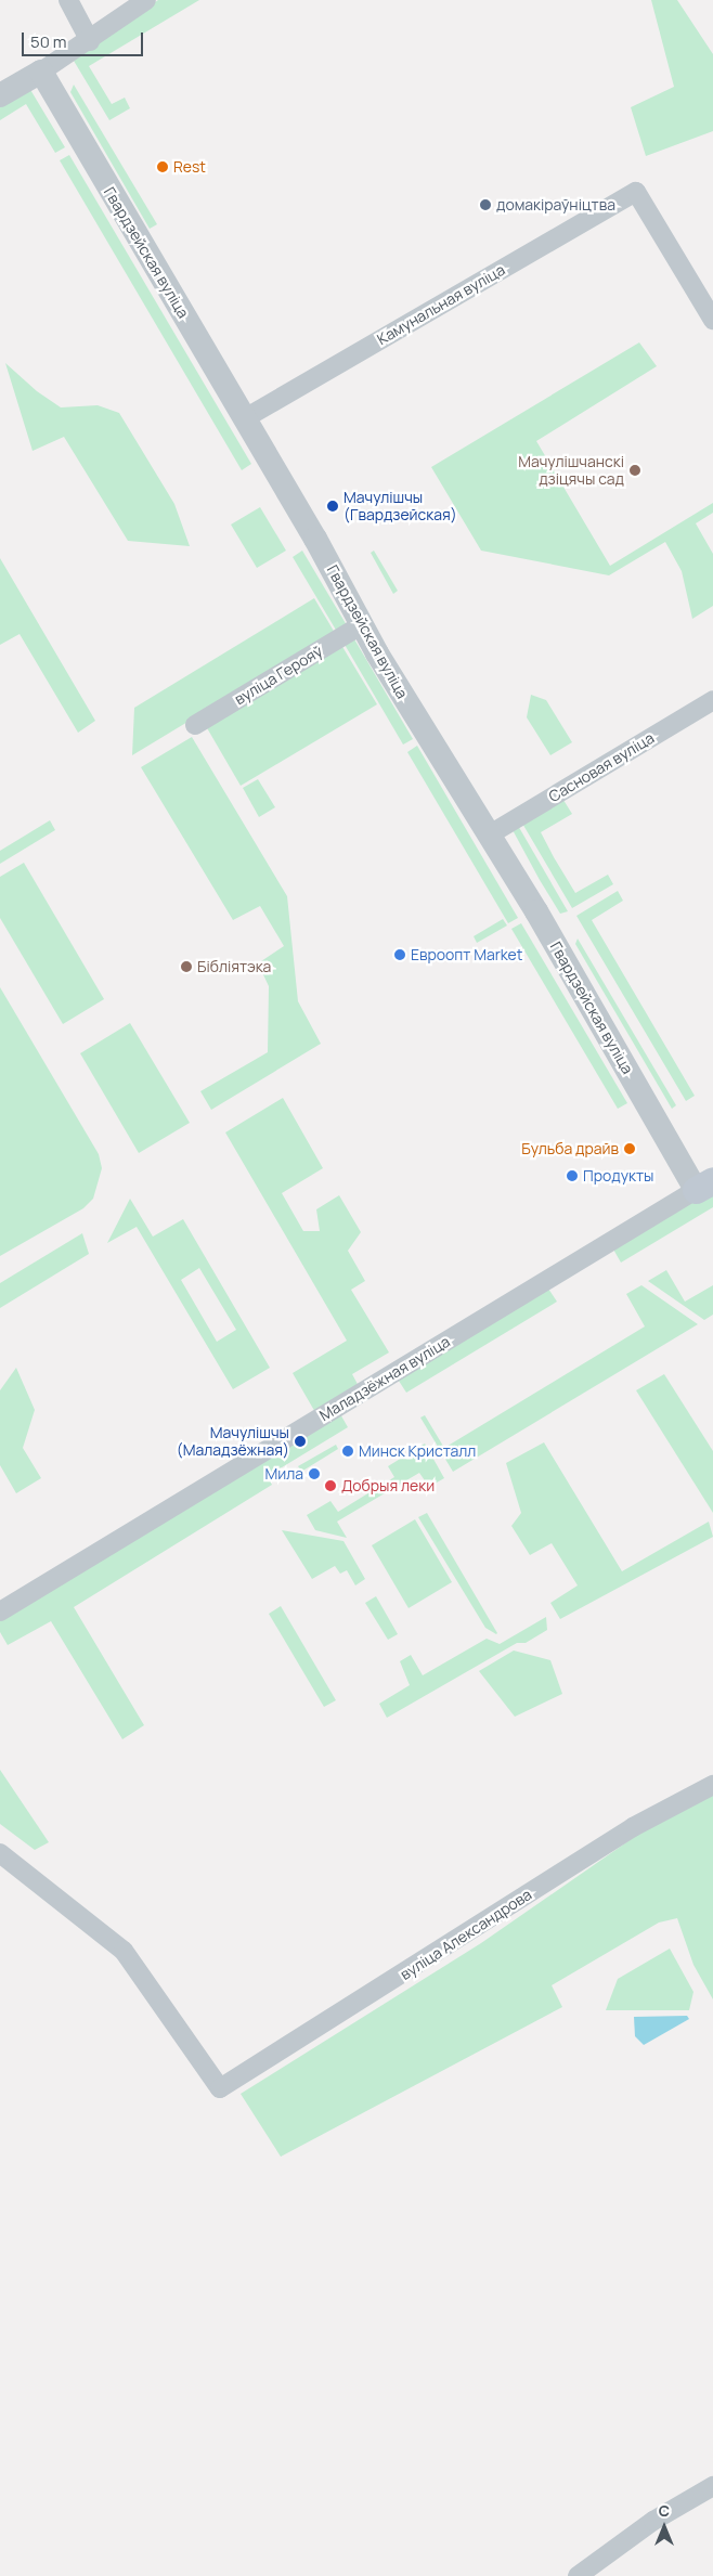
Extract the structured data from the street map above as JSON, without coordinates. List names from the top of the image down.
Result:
{
  "streets": {
    "street": [
      "Гвардзейская вуліца",
      "Камунальная вуліца",
      "вуліца Герояў",
      "Сасновая вуліца",
      "Маладзёжная вуліца",
      "вуліца Александрова"
    ]
  },
  "crossings": [
    ["Гвардзейская вуліца", "Камунальная вуліца"],
    ["Гвардзейская вуліца", "вуліца Герояў"],
    ["Гвардзейская вуліца", "Сасновая вуліца"],
    ["Гвардзейская вуліца", "Маладзёжная вуліца"]
  ],
  "places": [
    "Rest",
    "домакіраўніцтва",
    "Мачулішчанскі дзіцячы сад",
    "Мачулішчы (Гвардзейская)",
    "Евроопт Market",
    "Бібліятэка",
    "Бульба драйв",
    "Продукты",
    "Мачулішчы (Маладзёжная)",
    "Минск Кристалл",
    "Мила",
    "Добрыя леки"
  ],
  "scale_bar": "50 m",
  "north": "top"
}
